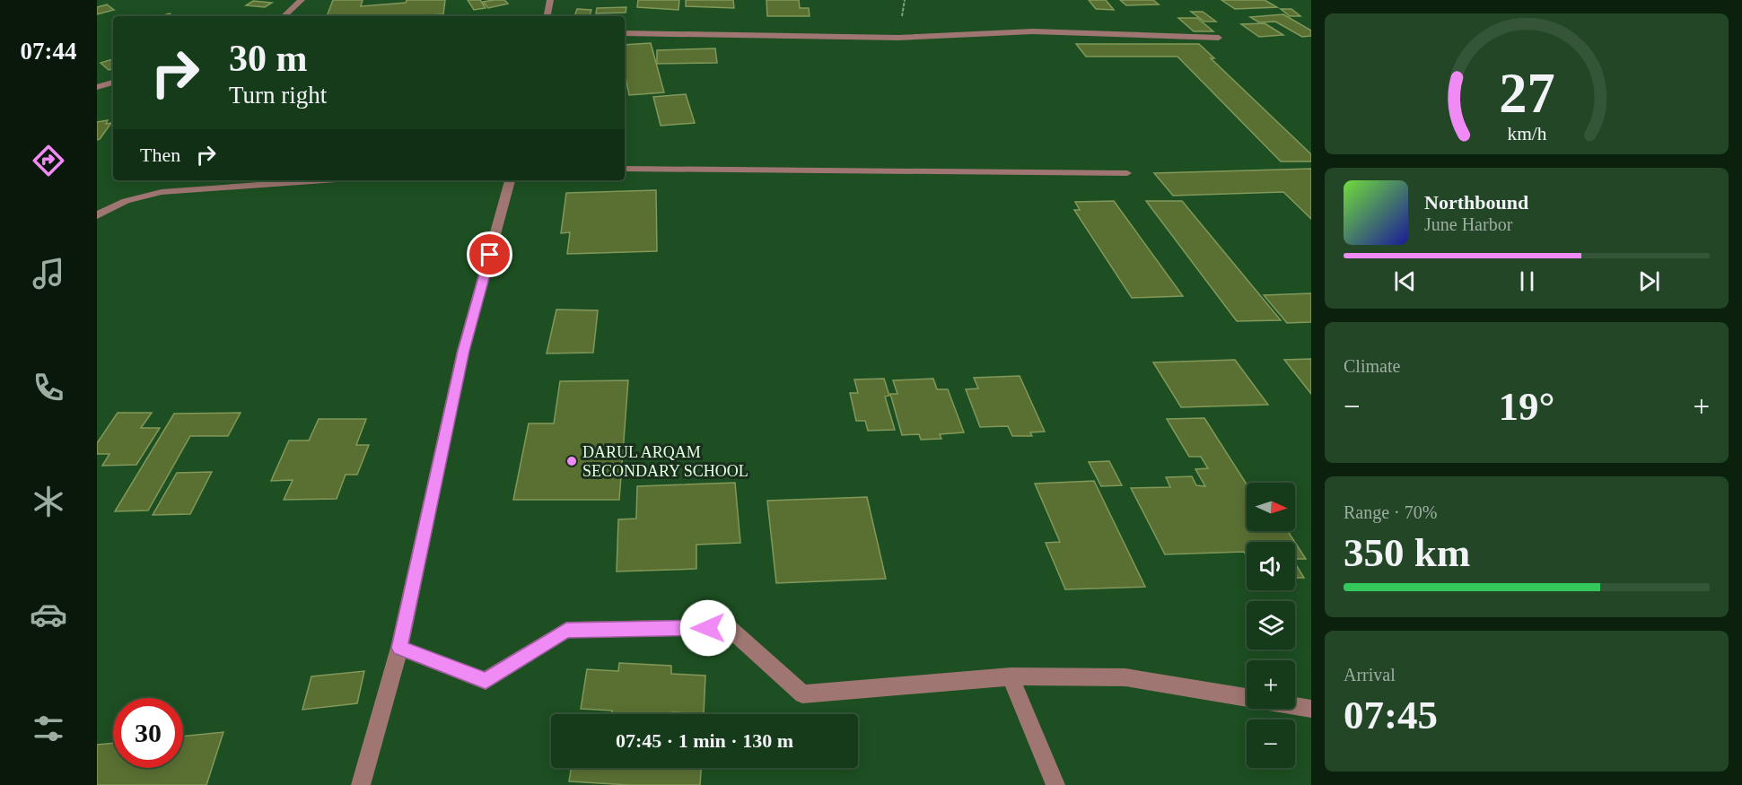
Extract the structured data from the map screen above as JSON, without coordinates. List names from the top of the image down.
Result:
{
  "places": ["DARUL ARQAM SECONDARY SCHOOL"],
  "north": "right",
  "page": {
    "tabs": "07:44",
    "turn": ["30 m", "Turn right"],
    "then": "Then",
    "song": ["Northbound", "June Harbor"],
    "tile": [
      "Climate",
      ["Range · 70%", "350 km"],
      ["Arrival", "07:45"]
    ],
    "heat": ["−", "19°", "+"],
    "map_buttons": ["+", "−"],
    "limit": "30",
    "trip": "07:45 · 1 min · 130 m",
    "gauge": ["27", "km/h"]
  }
}
